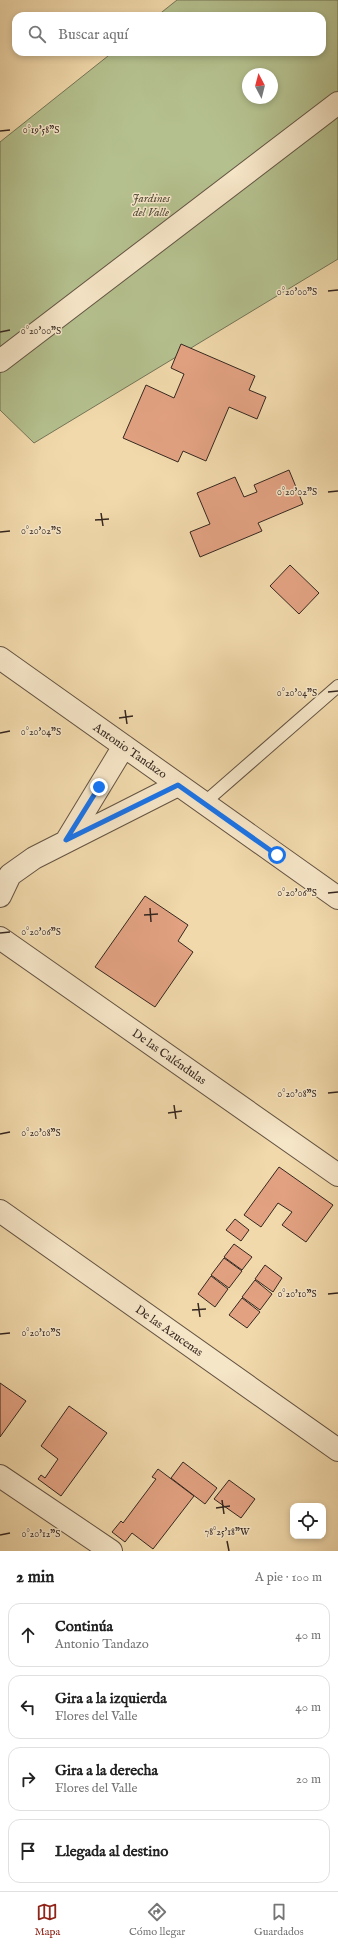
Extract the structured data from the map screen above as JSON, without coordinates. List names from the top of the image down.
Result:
{
  "streets": {
    "street": ["Antonio Tandazo", "De las Caléndulas", "De las Azucenas"]
  },
  "parks": ["Jardines del Valle"],
  "north": "top",
  "page": {
    "search": "Buscar aquí",
    "heading": ["2 min", "A pie · 100 m"],
    "list": [
      ["Continúa", "Antonio Tandazo", "40 m"],
      ["Gira a la izquierda", "Flores del Valle", "40 m"],
      ["Gira a la derecha", "Flores del Valle", "20 m"],
      "Llegada al destino"
    ],
    "nav": ["Mapa", "Cómo llegar", "Guardados"]
  },
  "coordinates": [
    "0°19'58\"S",
    "0°20'00\"S",
    "0°20'02\"S",
    "0°20'04\"S",
    "0°20'06\"S",
    "0°20'08\"S",
    "0°20'10\"S",
    "78°25'18\"W",
    "0°20'12\"S"
  ]
}
